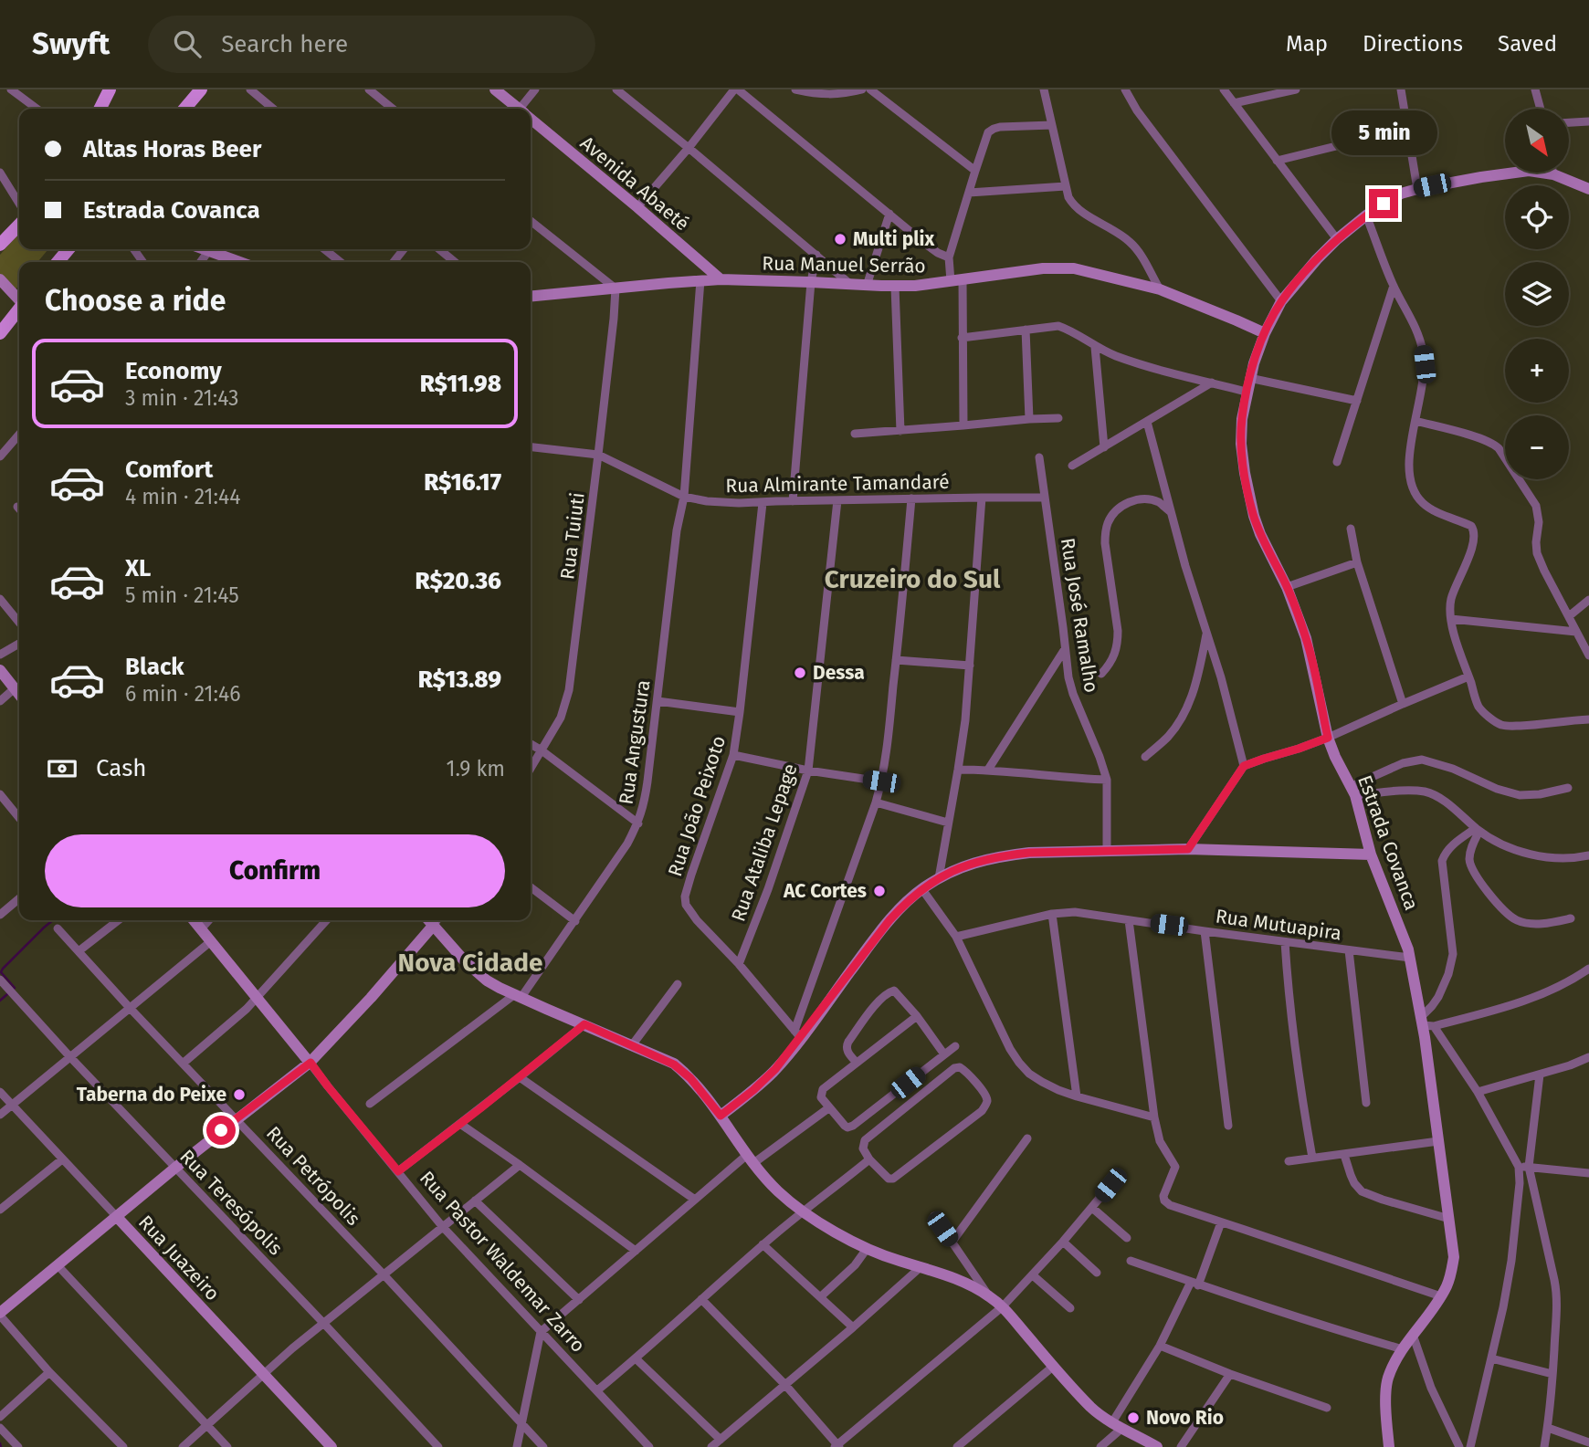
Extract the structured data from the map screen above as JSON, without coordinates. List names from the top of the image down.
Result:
{
  "streets": {
    "street": [
      "Avenida Abaeté",
      "Rua Manuel Serrão",
      "Rua Almirante Tamandaré",
      "Rua Tuiuti",
      "Rua José Ramalho",
      "Rua Angustura",
      "Rua João Peixoto",
      "Rua Ataliba Lepage",
      "Estrada Covanca",
      "Rua Mutuapira",
      "Rua Petrópolis",
      "Rua Teresópolis",
      "Rua Juazeiro",
      "Rua Pastor Waldemar Zarro"
    ]
  },
  "crossings": [
    ["Avenida Abaeté", "Rua Manuel Serrão"],
    ["Rua Manuel Serrão", "Rua Tuiuti"],
    ["Rua Manuel Serrão", "Rua Angustura"],
    ["Rua Manuel Serrão", "Estrada Covanca"],
    ["Rua Almirante Tamandaré", "Rua Tuiuti"],
    ["Rua Almirante Tamandaré", "Rua José Ramalho"],
    ["Rua Almirante Tamandaré", "Rua Angustura"],
    ["Rua Almirante Tamandaré", "Rua João Peixoto"],
    ["Rua Almirante Tamandaré", "Rua Ataliba Lepage"],
    ["Rua João Peixoto", "Rua Ataliba Lepage"],
    ["Estrada Covanca", "Rua Mutuapira"]
  ],
  "districts": ["Cruzeiro do Sul", "Nova Cidade"],
  "places": [
    "Multi plix",
    "Dessa",
    "AC Cortes",
    "Taberna do Peixe",
    "Novo Rio"
  ],
  "north": "bottom right",
  "page": {
    "header": "Swyft",
    "search": "Search here",
    "nav": ["Map", "Directions", "Saved"],
    "map_buttons": ["+", "−"],
    "banner": ["Altas Horas Beer", "Estrada Covanca"],
    "bubble": "5 min",
    "heading": "Choose a ride",
    "list": [
      {
        "name": "Economy",
        "note": "3 min · 21:43",
        "value": "R$11.98"
      },
      {
        "name": "Comfort",
        "note": "4 min · 21:44",
        "value": "R$16.17"
      },
      {
        "name": "XL",
        "note": "5 min · 21:45",
        "value": "R$20.36"
      },
      {
        "name": "Black",
        "note": "6 min · 21:46",
        "value": "R$13.89"
      }
    ],
    "pay": ["Cash", "1.9 km"],
    "buttons": "Confirm"
  }
}
